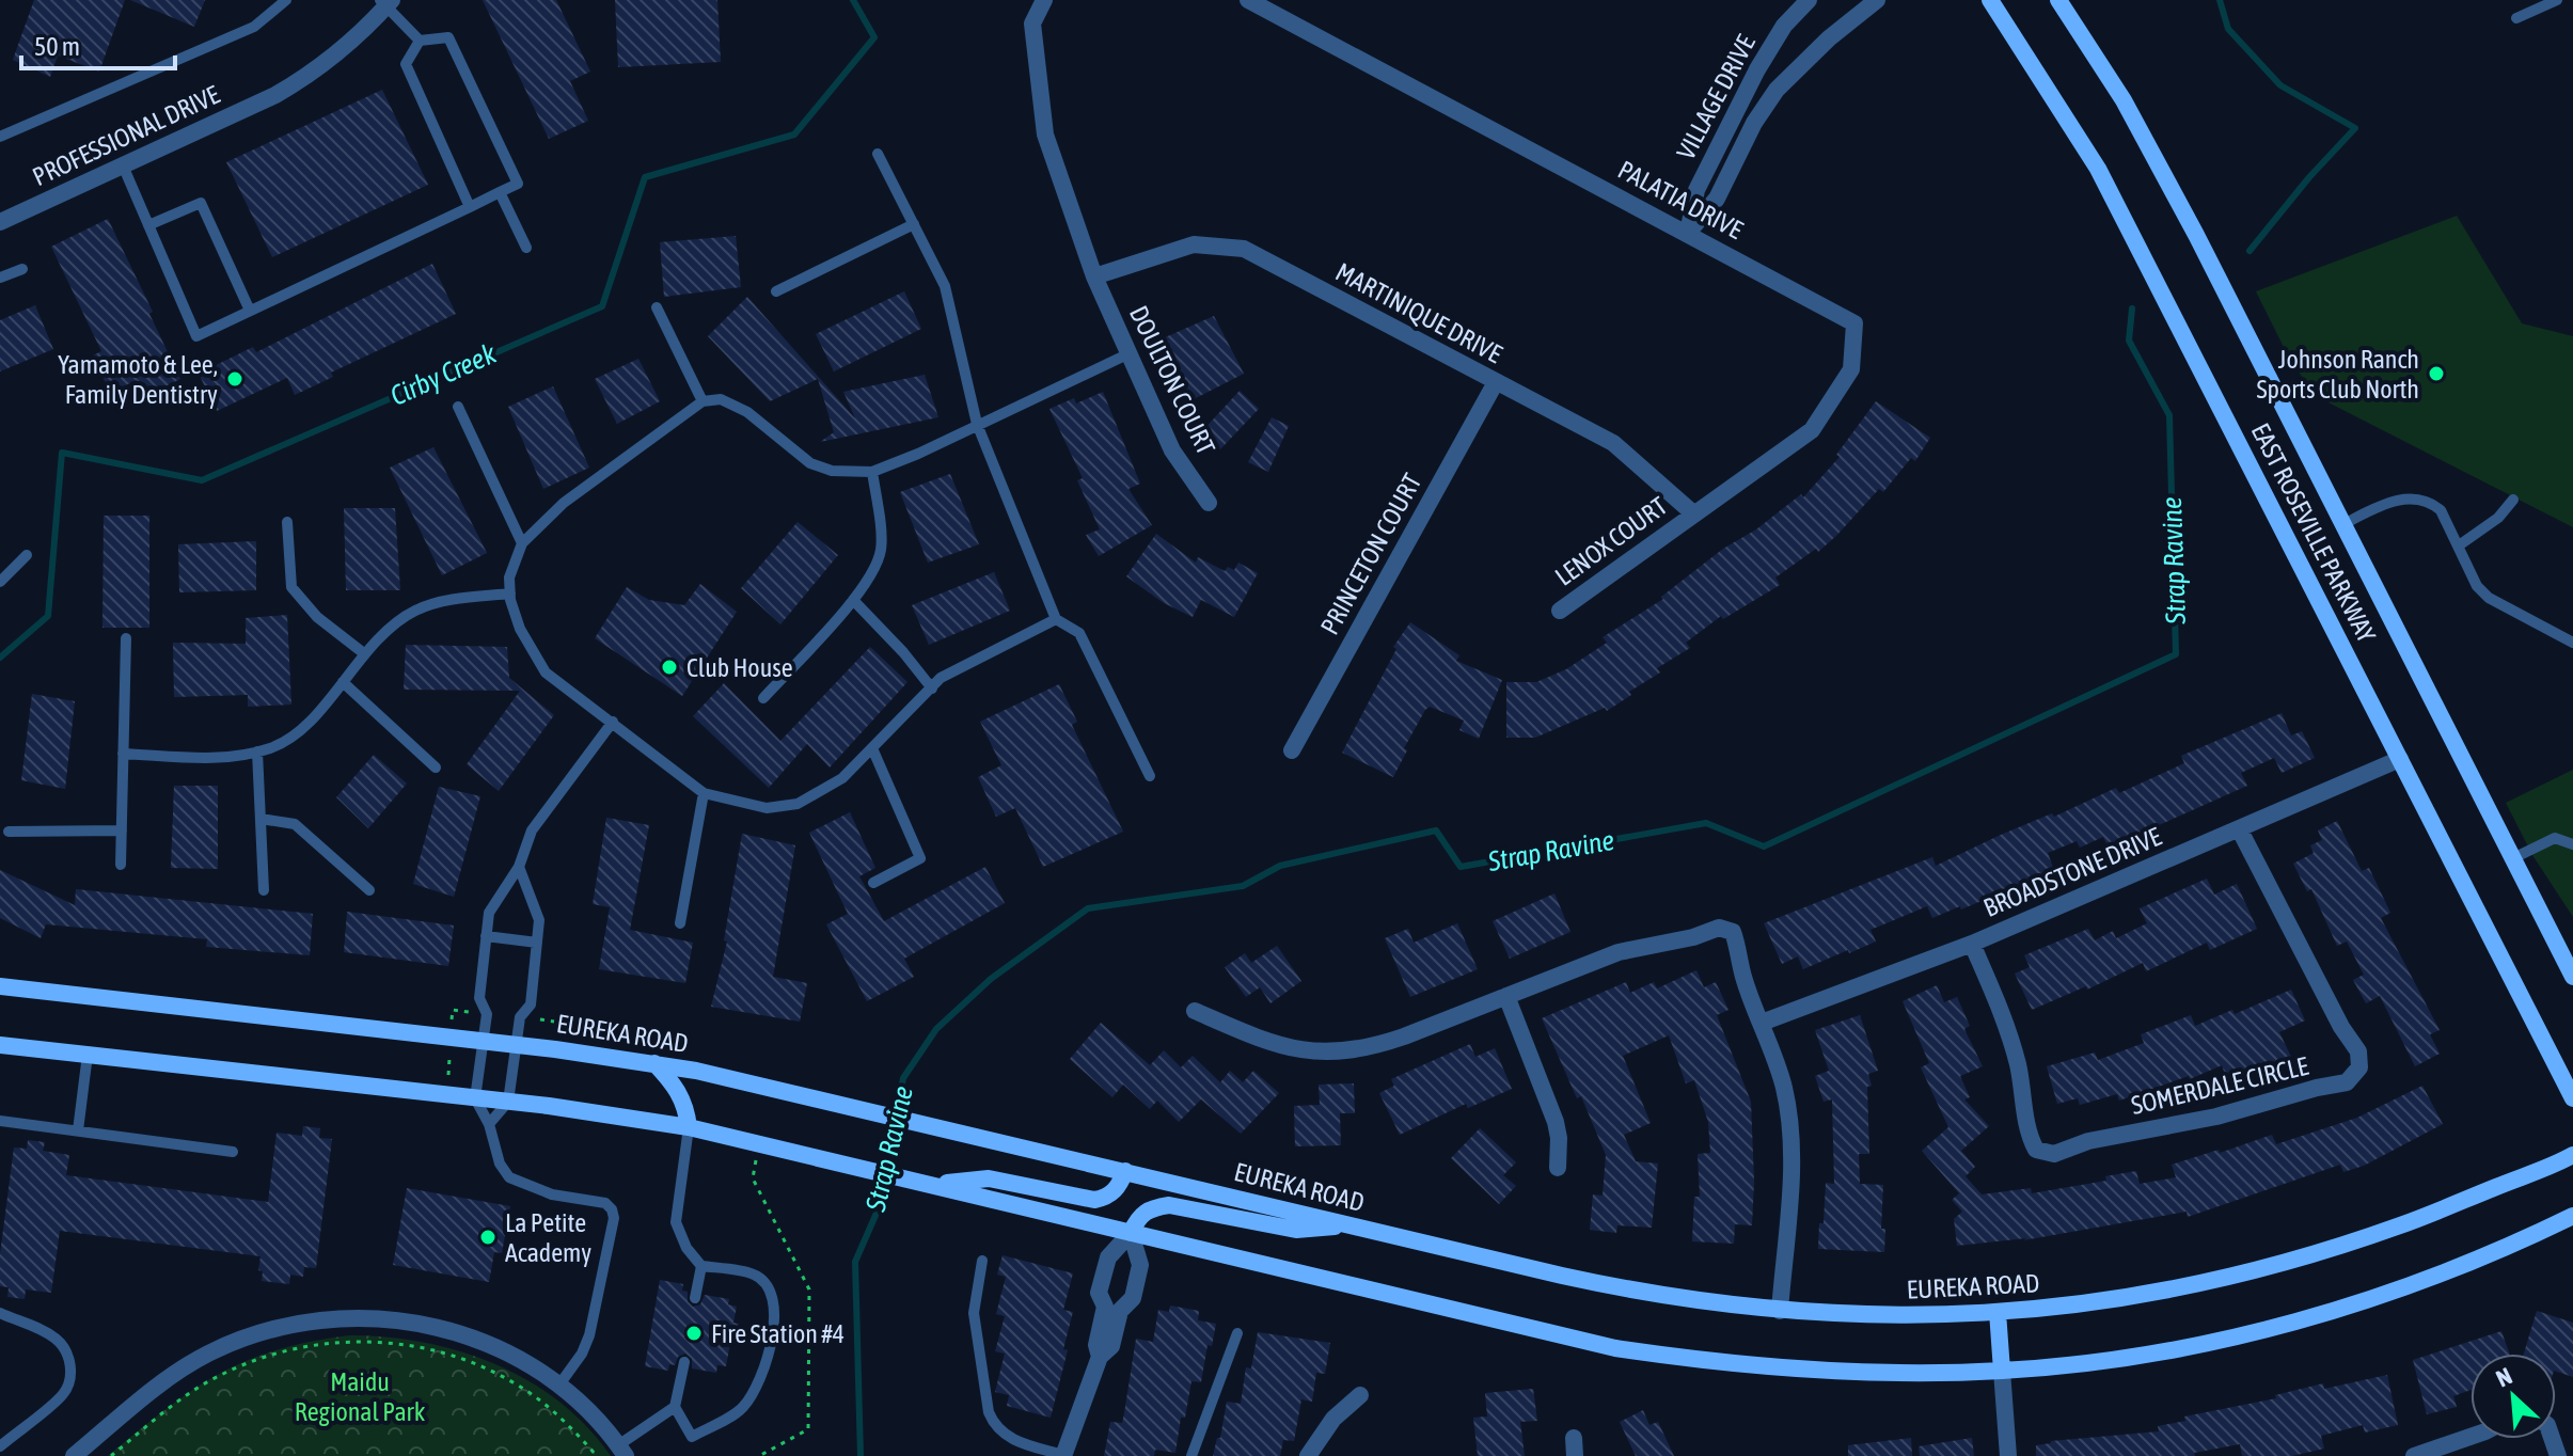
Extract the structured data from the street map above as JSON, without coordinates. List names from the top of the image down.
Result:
{
  "streets": {
    "main road": ["EAST ROSEVILLE PARKWAY", "EUREKA ROAD"],
    "street": [
      "VILLAGE DRIVE",
      "PROFESSIONAL DRIVE",
      "PALATIA DRIVE",
      "MARTINIQUE DRIVE",
      "DOULTON COURT",
      "LENOX COURT",
      "PRINCETON COURT",
      "BROADSTONE DRIVE",
      "SOMERDALE CIRCLE"
    ]
  },
  "crossings": [
    ["VILLAGE DRIVE", "PALATIA DRIVE"],
    ["PALATIA DRIVE", "MARTINIQUE DRIVE"],
    ["PALATIA DRIVE", "LENOX COURT"],
    ["MARTINIQUE DRIVE", "DOULTON COURT"],
    ["MARTINIQUE DRIVE", "LENOX COURT"],
    ["MARTINIQUE DRIVE", "PRINCETON COURT"],
    ["EAST ROSEVILLE PARKWAY", "BROADSTONE DRIVE"],
    ["BROADSTONE DRIVE", "SOMERDALE CIRCLE"]
  ],
  "water": ["Cirby Creek", "Strap Ravine"],
  "parks": ["Maidu Regional Park"],
  "places": [
    "Johnson Ranch Sports Club North",
    "Yamamoto & Lee, Family Dentistry",
    "Club House",
    "La Petite Academy",
    "Fire Station #4"
  ],
  "scale_bar": "50 m",
  "north": "top left"
}
